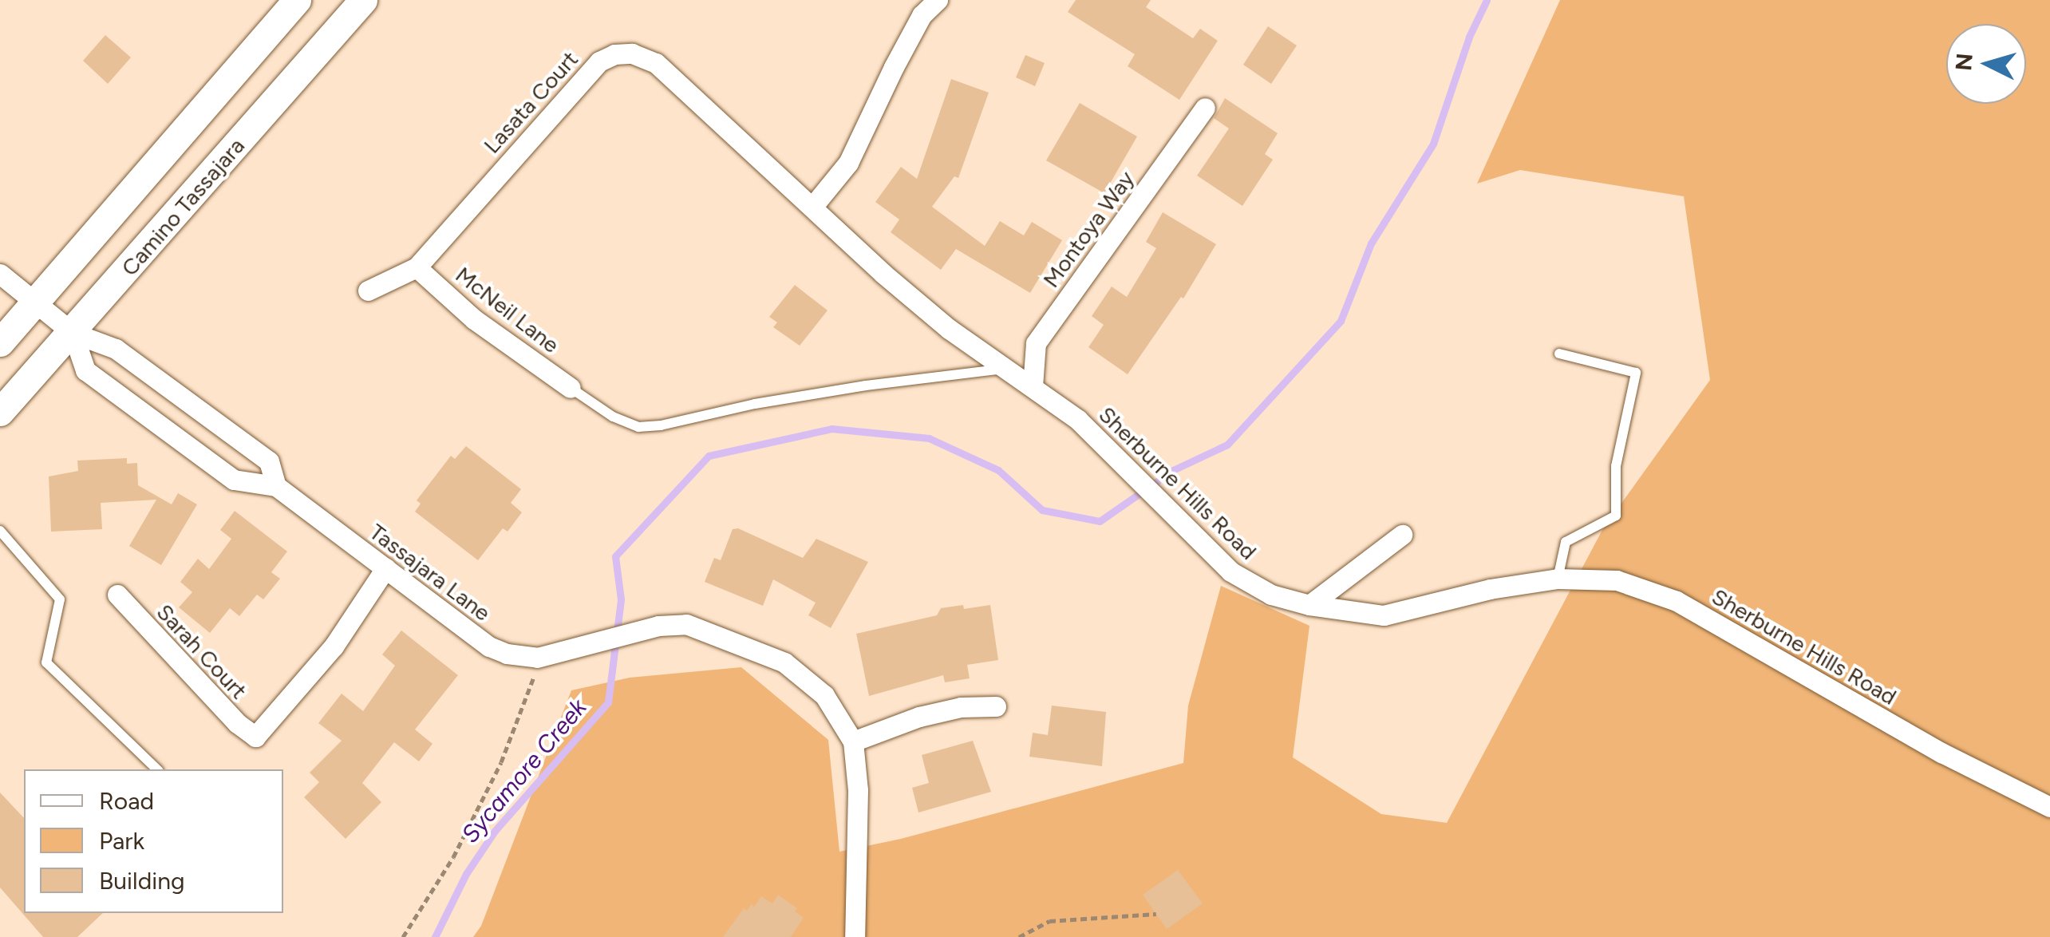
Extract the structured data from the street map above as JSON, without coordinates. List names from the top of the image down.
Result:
{
  "streets": {
    "main road": ["Camino Tassajara"],
    "street": [
      "Lasata Court",
      "Montoya Way",
      "McNeil Lane",
      "Sherburne Hills Road",
      "Tassajara Lane",
      "Sarah Court"
    ]
  },
  "crossings": [
    ["Lasata Court", "McNeil Lane"],
    ["Lasata Court", "Sherburne Hills Road"],
    ["Camino Tassajara", "Tassajara Lane"],
    ["Montoya Way", "Sherburne Hills Road"],
    ["Tassajara Lane", "Sarah Court"]
  ],
  "water": ["Sycamore Creek"],
  "legend": ["Road", "Park", "Building"],
  "north": "left"
}
